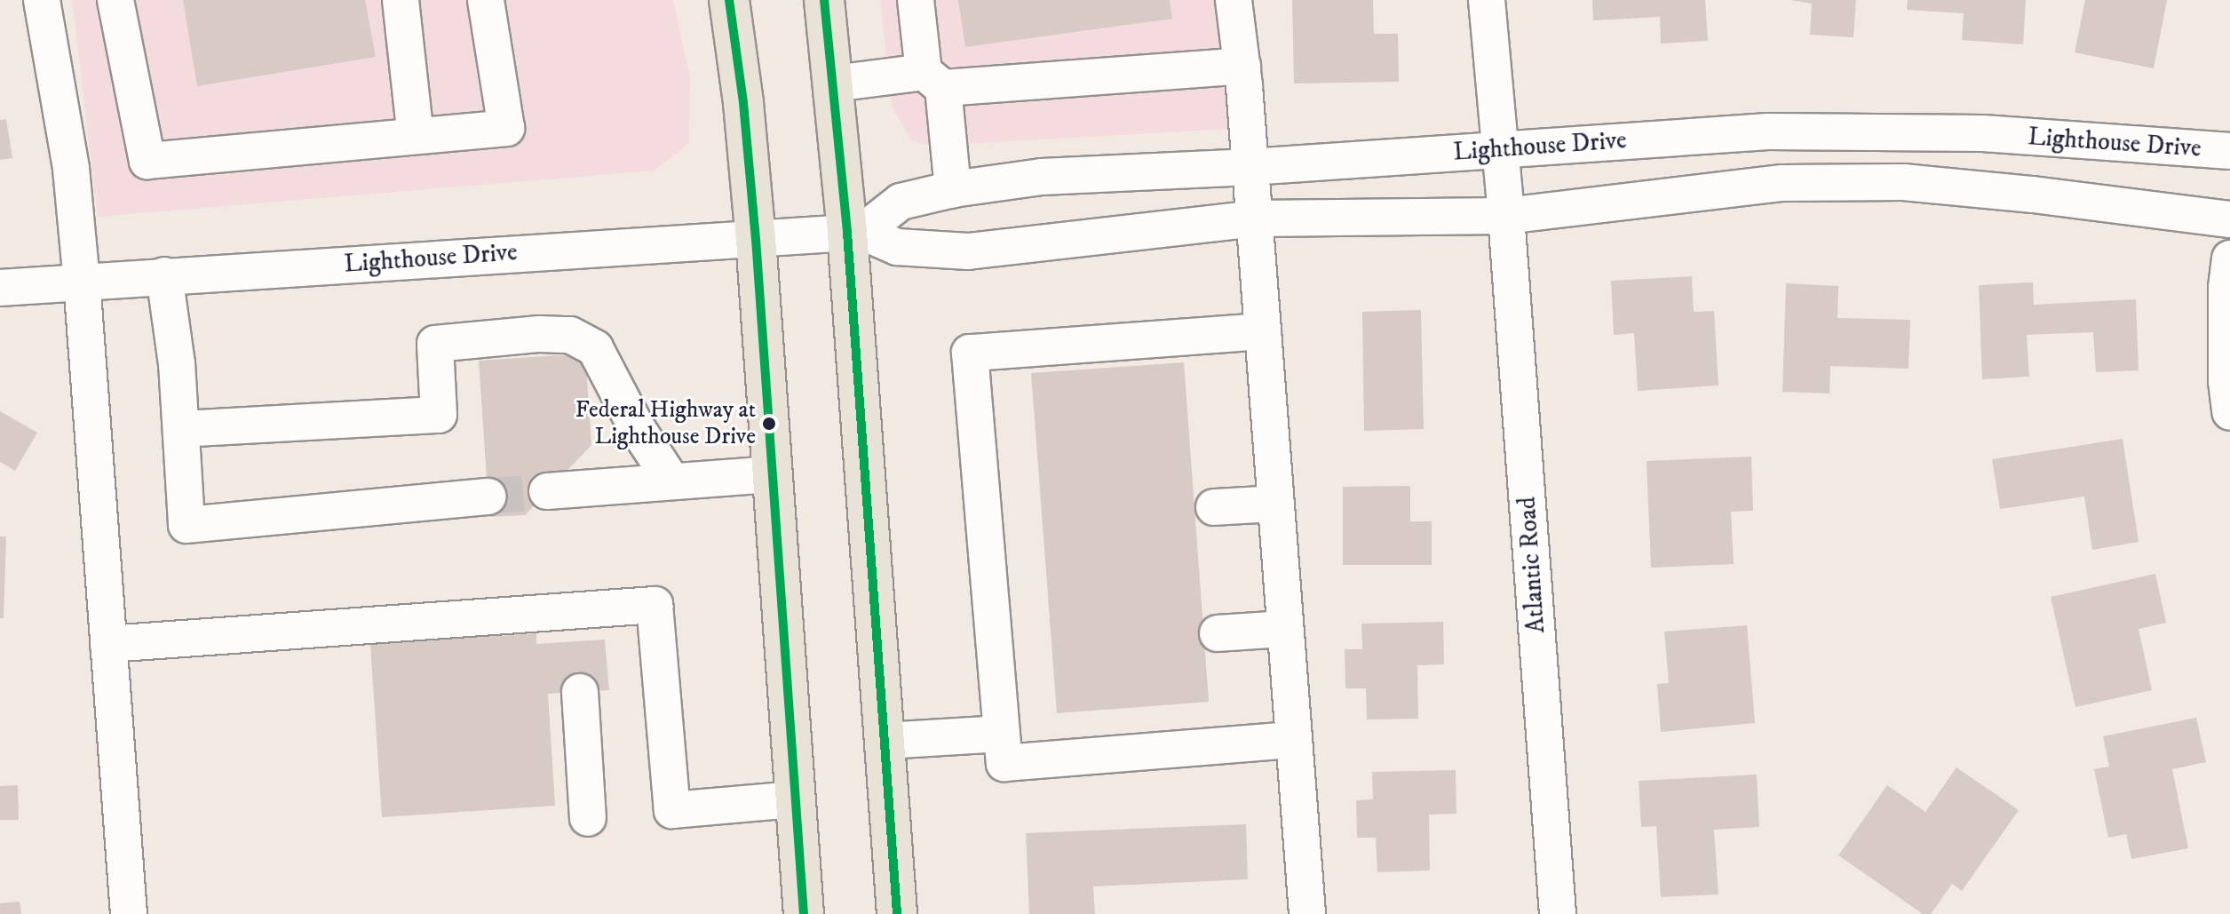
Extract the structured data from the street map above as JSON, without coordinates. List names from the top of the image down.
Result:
{
  "streets": {
    "street": ["Lighthouse Drive", "Atlantic Road"]
  },
  "crossings": [
    ["Lighthouse Drive", "Atlantic Road"]
  ],
  "places": ["Federal Highway at Lighthouse Drive"]
}
